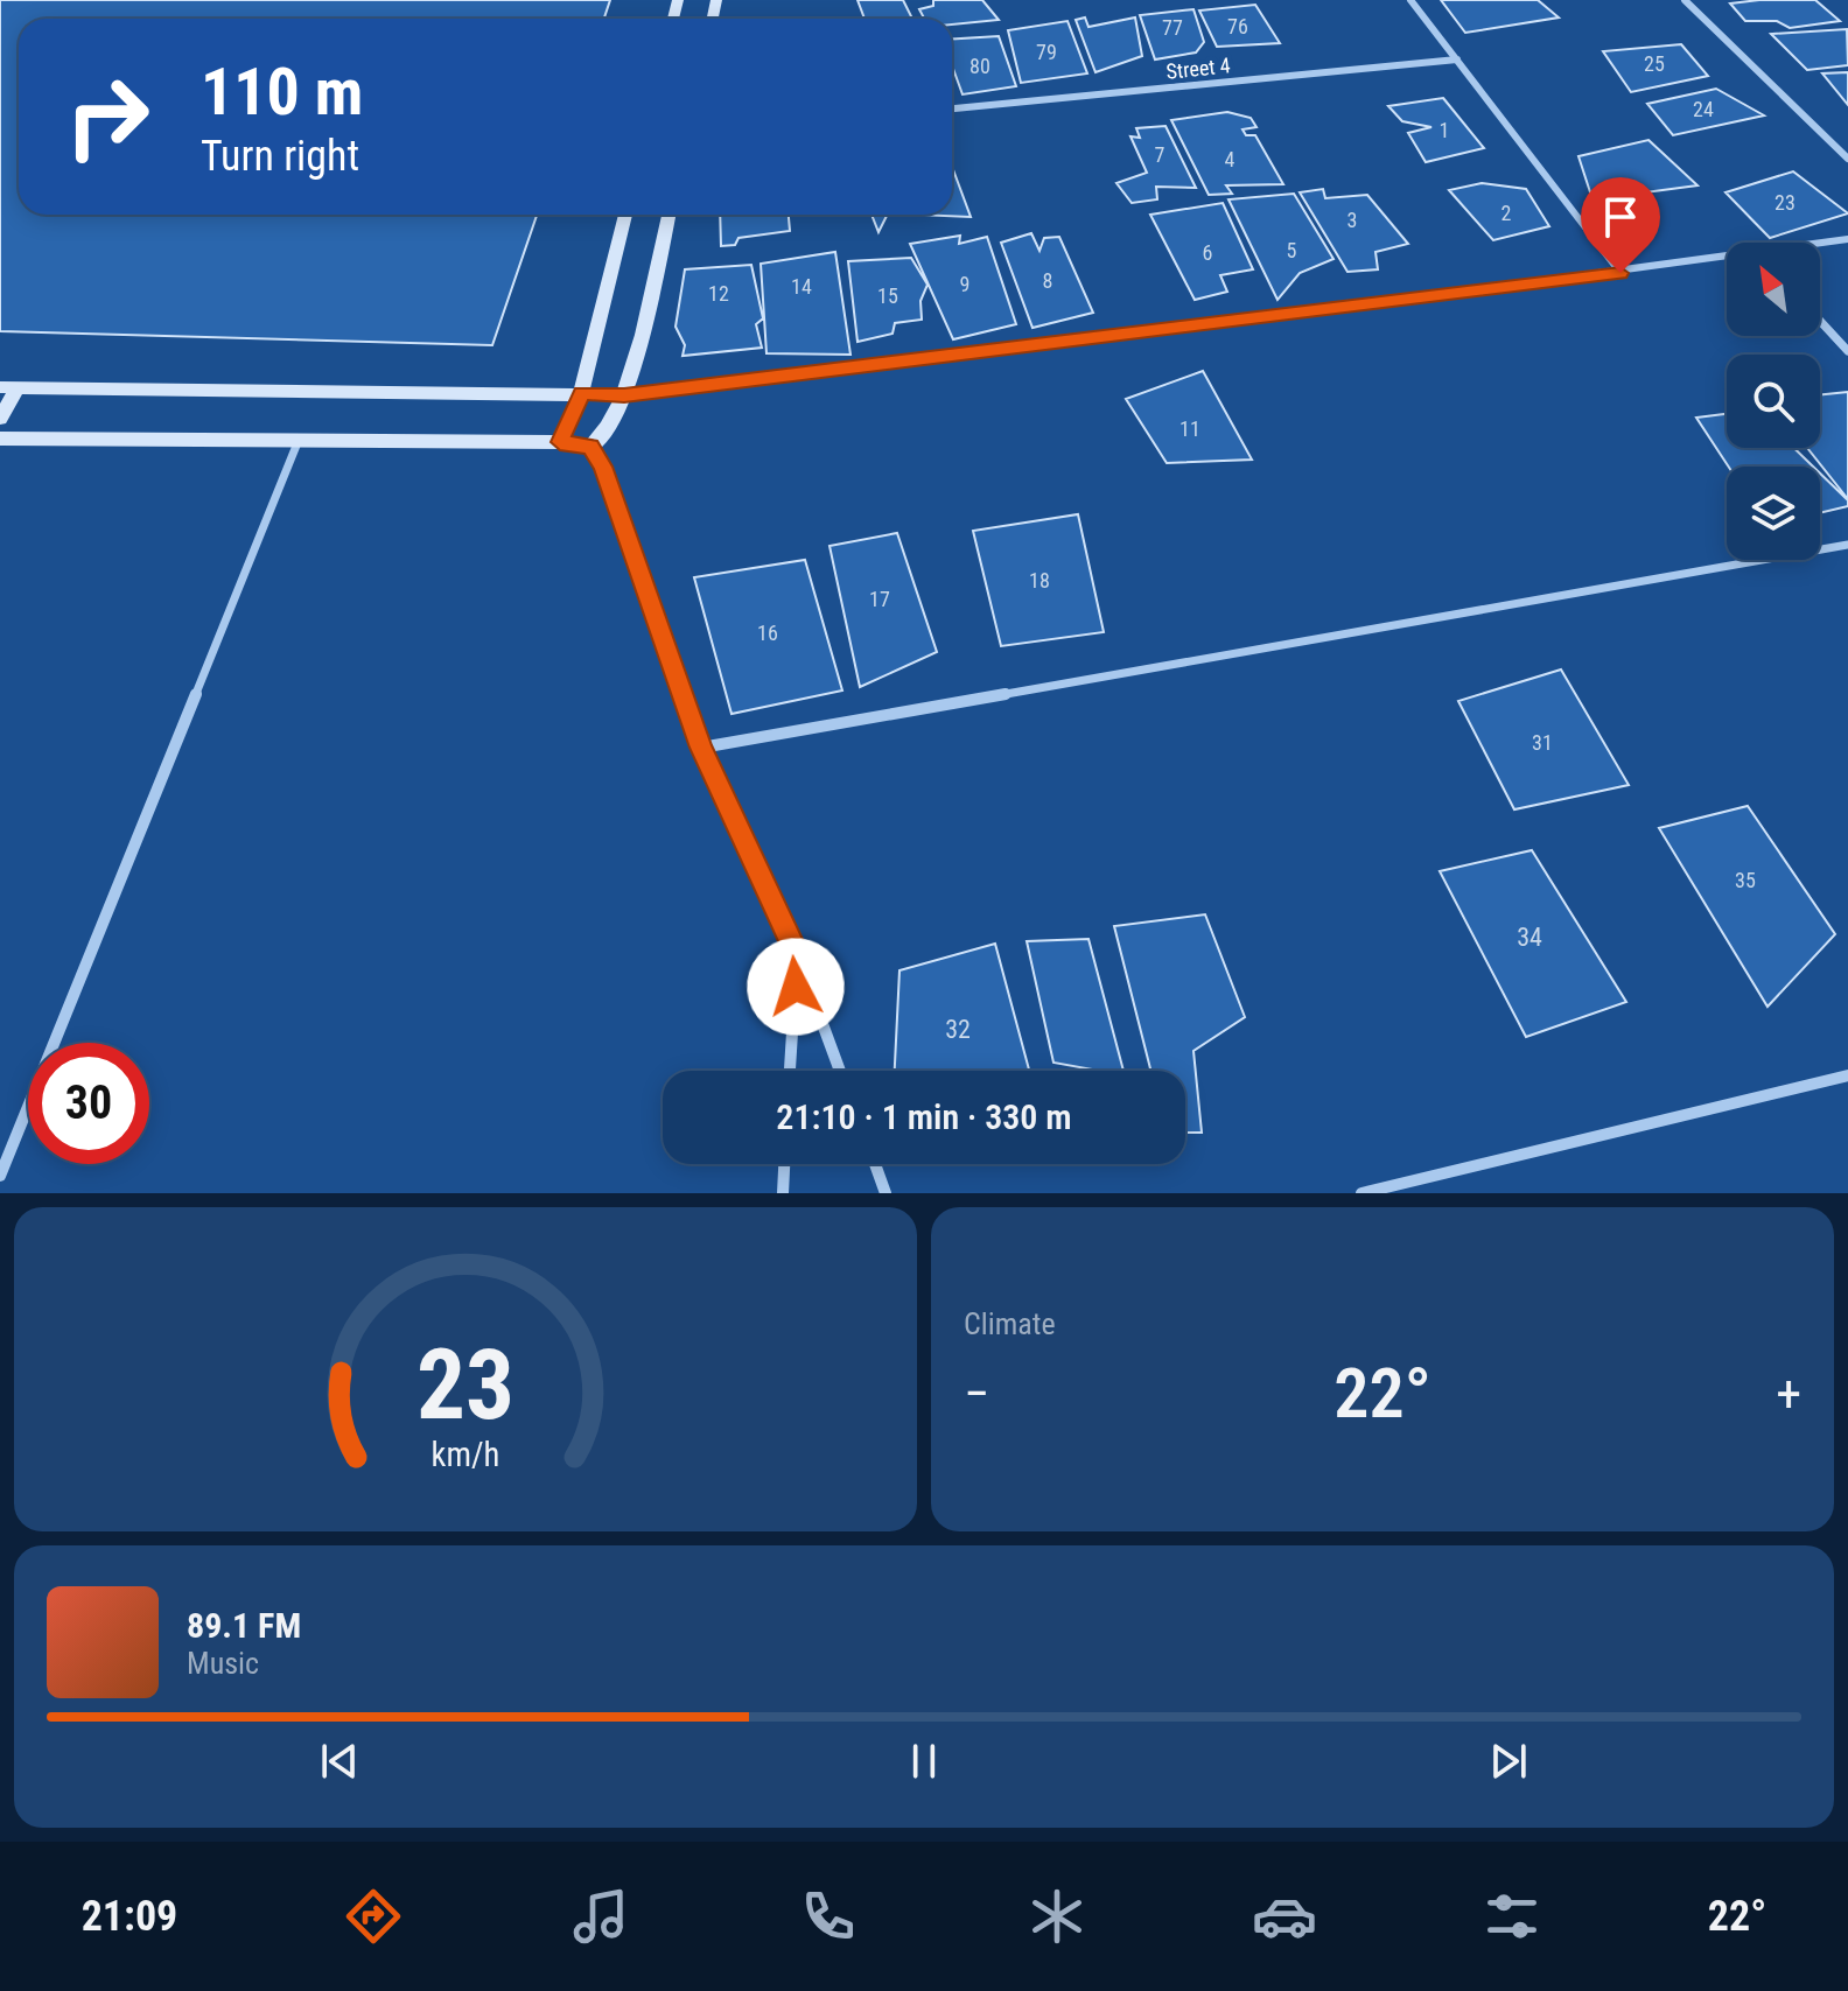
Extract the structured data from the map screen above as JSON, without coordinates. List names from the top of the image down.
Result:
{
  "streets": {
    "street": ["Street 4"]
  },
  "house_numbers": [
    "76",
    "77",
    "79",
    "25",
    "80",
    "24",
    "1",
    "7",
    "4",
    "23",
    "2",
    "3",
    "5",
    "6",
    "8",
    "9",
    "14",
    "12",
    "15",
    "11",
    "18",
    "17",
    "16",
    "31",
    "35",
    "34",
    "32"
  ],
  "north": "top left",
  "page": {
    "turn": ["110 m", "Turn right"],
    "limit": "30",
    "trip": "21:10 · 1 min · 330 m",
    "tile": "Climate",
    "heat": ["−", "22°", "+"],
    "song": ["89.1 FM", "Music"],
    "tabs": ["21:09", "22°"],
    "gauge": ["23", "km/h"]
  }
}
